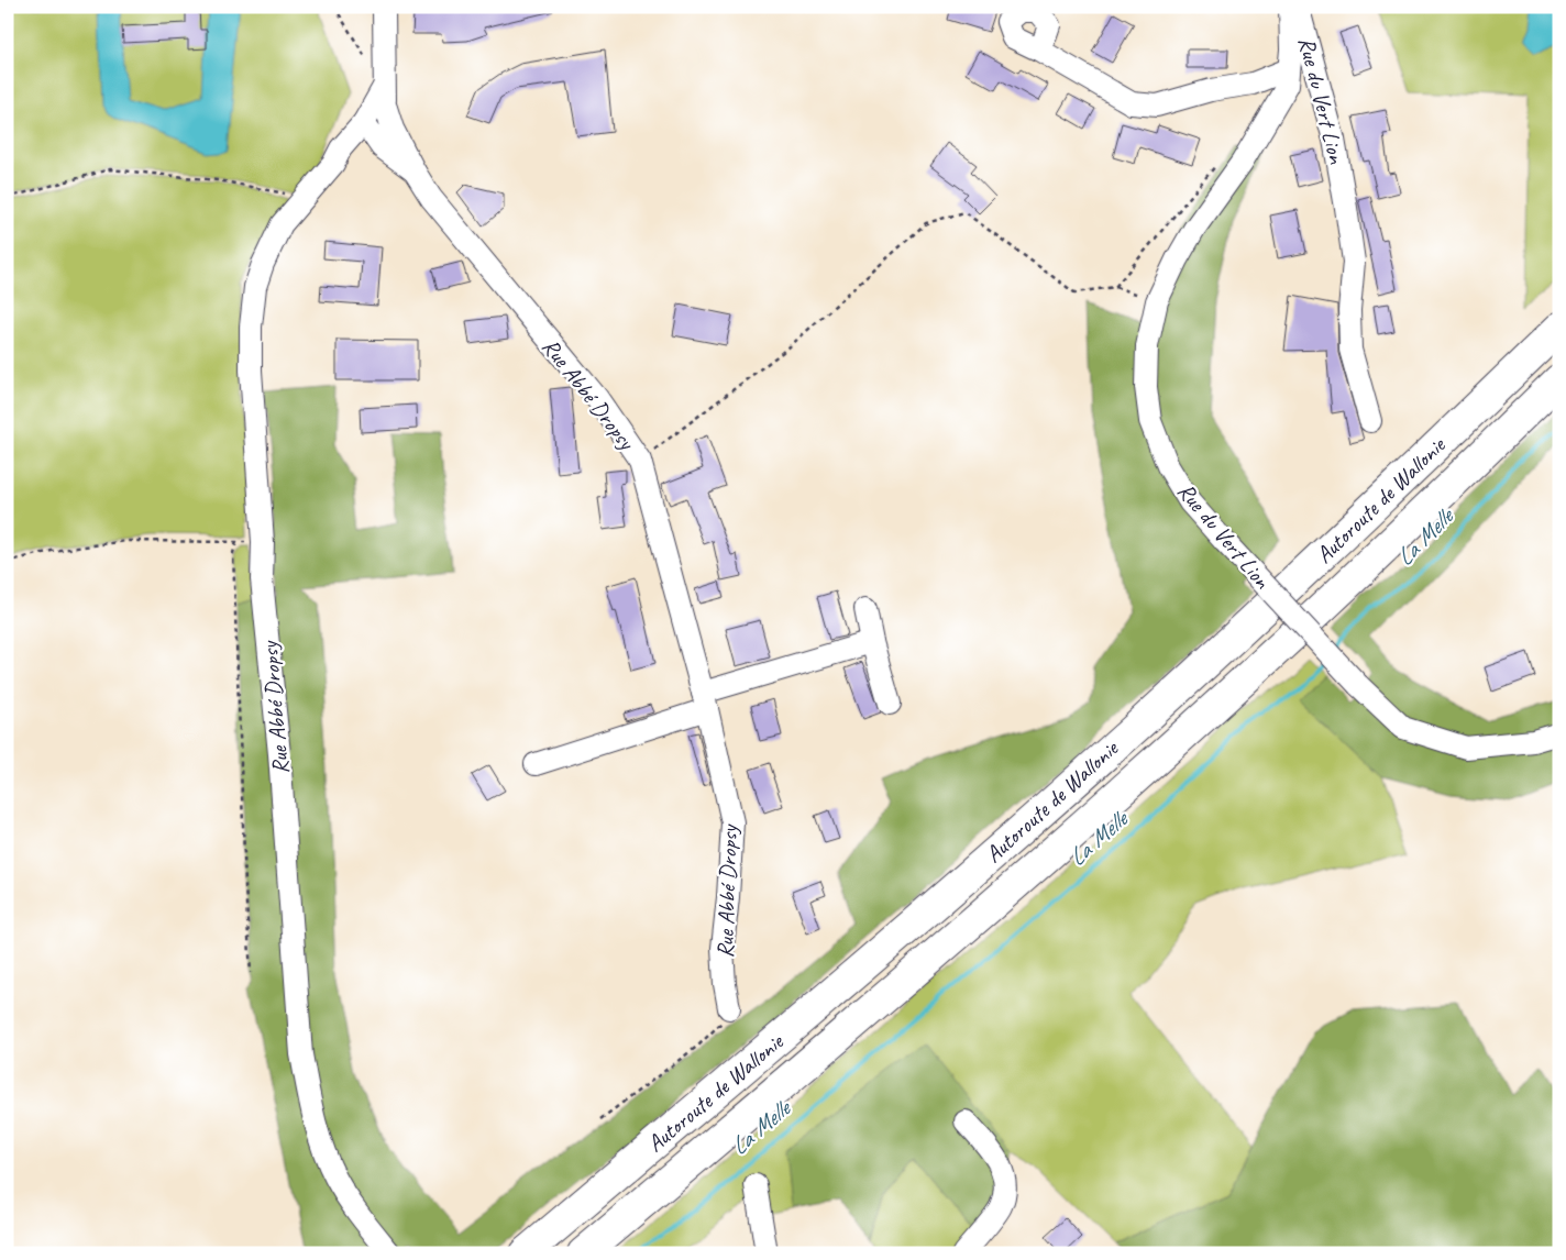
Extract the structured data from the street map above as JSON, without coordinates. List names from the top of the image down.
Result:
{
  "streets": {
    "highway": ["Autoroute de Wallonie"],
    "street": ["Rue du Vert Lion", "Rue Abbé Dropsy"]
  },
  "water": ["La Melle"]
}
